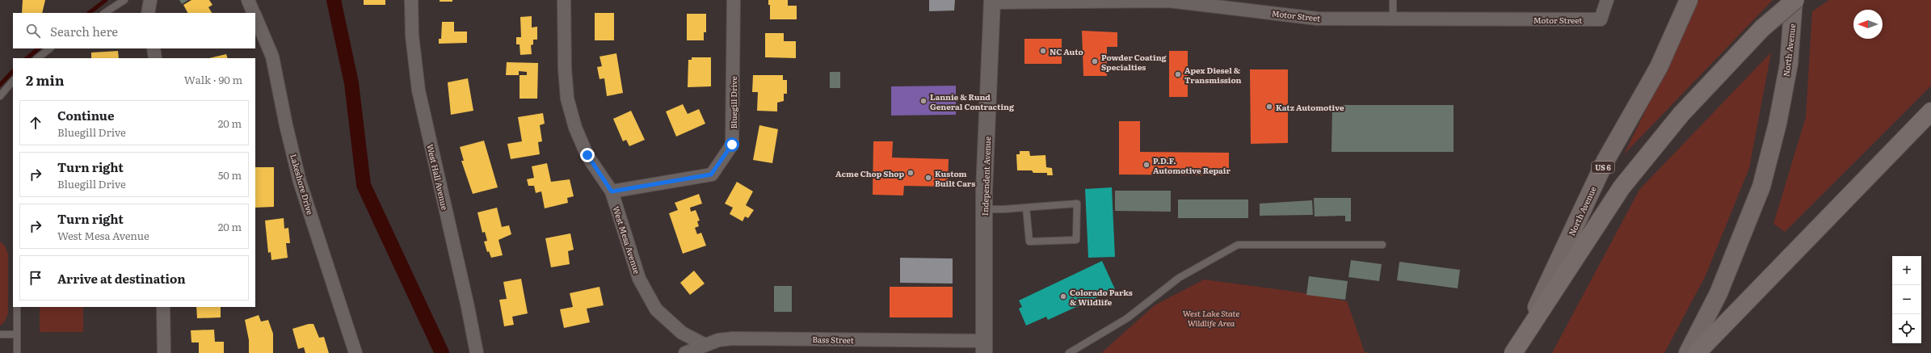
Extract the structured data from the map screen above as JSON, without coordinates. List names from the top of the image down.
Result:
{
  "streets": {
    "main road": ["North Avenue", "US 6"],
    "street": [
      "Motor Street",
      "Bluegill Drive",
      "Independent Avenue",
      "West Hall Avenue",
      "Lakeshore Drive",
      "West Mesa Avenue",
      "Bass Street"
    ]
  },
  "crossings": [
    ["Motor Street", "Independent Avenue"],
    ["Bluegill Drive", "West Mesa Avenue"],
    ["Independent Avenue", "Bass Street"],
    ["West Mesa Avenue", "Bass Street"]
  ],
  "parks": ["West Lake State Wildlife Area"],
  "places": [
    "NC Auto",
    "Powder Coating Specialties",
    "Apex Diesel & Transmission",
    "Lannie & Rund General Contracting",
    "Katz Automotive",
    "P.D.F. Automotive Repair",
    "Acme Chop Shop",
    "Kustom Built Cars",
    "Colorado Parks & Wildlife"
  ],
  "north": "left",
  "page": {
    "search": "Search here",
    "heading": ["2 min", "Walk · 90 m"],
    "list": [
      ["Continue", "Bluegill Drive", "20 m"],
      ["Turn right", "Bluegill Drive", "50 m"],
      ["Turn right", "West Mesa Avenue", "20 m"],
      "Arrive at destination"
    ],
    "map_buttons": ["+", "−"]
  }
}
